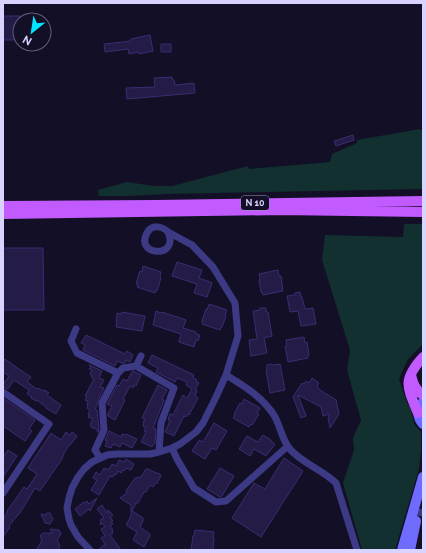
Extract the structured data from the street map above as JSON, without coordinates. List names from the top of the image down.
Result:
{
  "streets": {
    "main road": ["N 10"]
  },
  "north": "bottom left"
}
